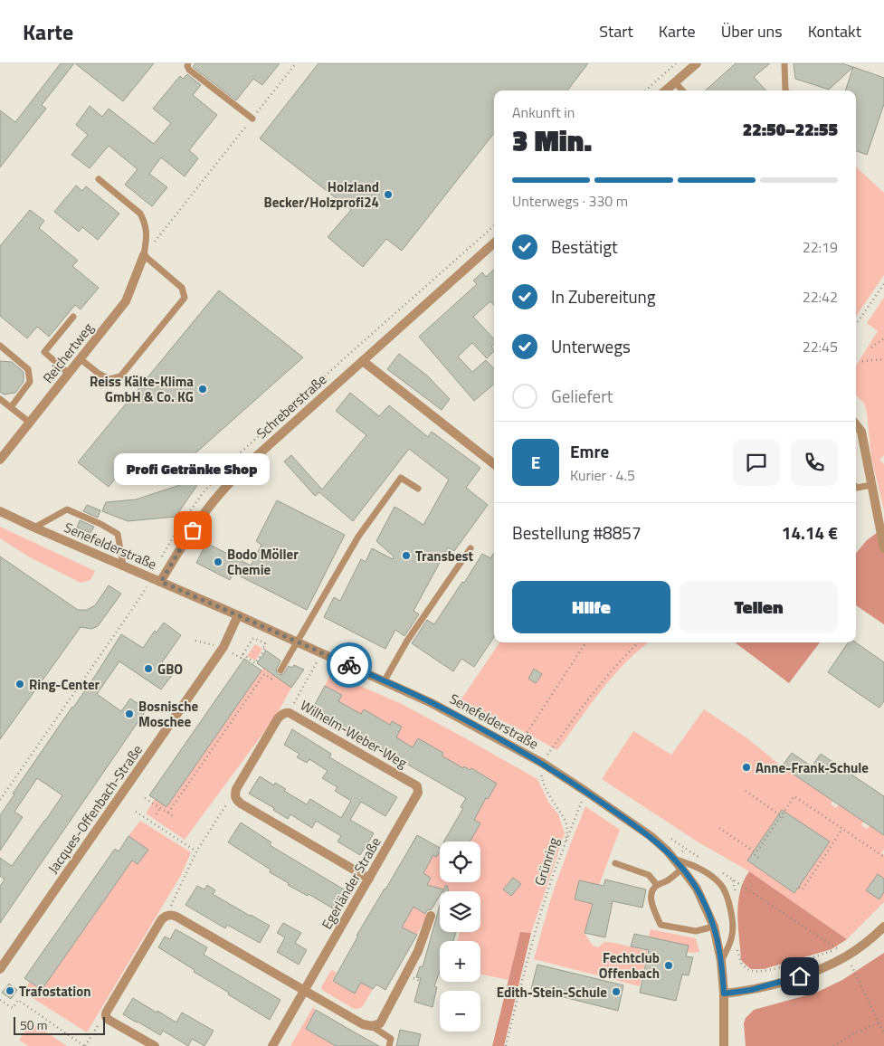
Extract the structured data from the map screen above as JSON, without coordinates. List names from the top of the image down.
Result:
{
  "streets": {
    "street": [
      "Reichertweg",
      "Schreberstraße",
      "Senefelderstraße",
      "Wilhelm-Weber-Weg",
      "Jacques-Offenbach-Straße",
      "Egerländer Straße"
    ],
    "path": ["Grünring"]
  },
  "crossings": [
    ["Schreberstraße", "Senefelderstraße"],
    ["Senefelderstraße", "Jacques-Offenbach-Straße"],
    ["Senefelderstraße", "Grünring"],
    ["Wilhelm-Weber-Weg", "Egerländer Straße"]
  ],
  "places": [
    "Holzland Becker/Holzprofi24",
    "Reiss Kälte-Klima GmbH & Co. KG",
    "Profi Getränke Shop",
    "Transbest",
    "Bodo Möller Chemie",
    "GBO",
    "Ring-Center",
    "Bosnische Moschee",
    "Anne-Frank-Schule",
    "Fechtclub Offenbach",
    "Trafostation",
    "Edith-Stein-Schule"
  ],
  "scale_bar": "50 m",
  "page": {
    "header": "Karte",
    "nav": [
      "Start",
      "Karte",
      "Über uns",
      "Kontakt"
    ],
    "heading": ["3 Min.", "Ankunft in", "22:50–22:55"],
    "panel": [
      "Emre",
      "Kurier · 4.5",
      "Bestellung #8857",
      "14.14 €"
    ],
    "bar": "Unterwegs · 330 m",
    "list": [
      ["Bestätigt", "22:19"],
      ["In Zubereitung", "22:42"],
      ["Unterwegs", "22:45"],
      "Geliefert"
    ],
    "round": "E",
    "bubble": "Profi Getränke Shop",
    "buttons": ["Hilfe", "Teilen"],
    "map_buttons": ["+", "−"],
    "scale": "50 m"
  }
}
